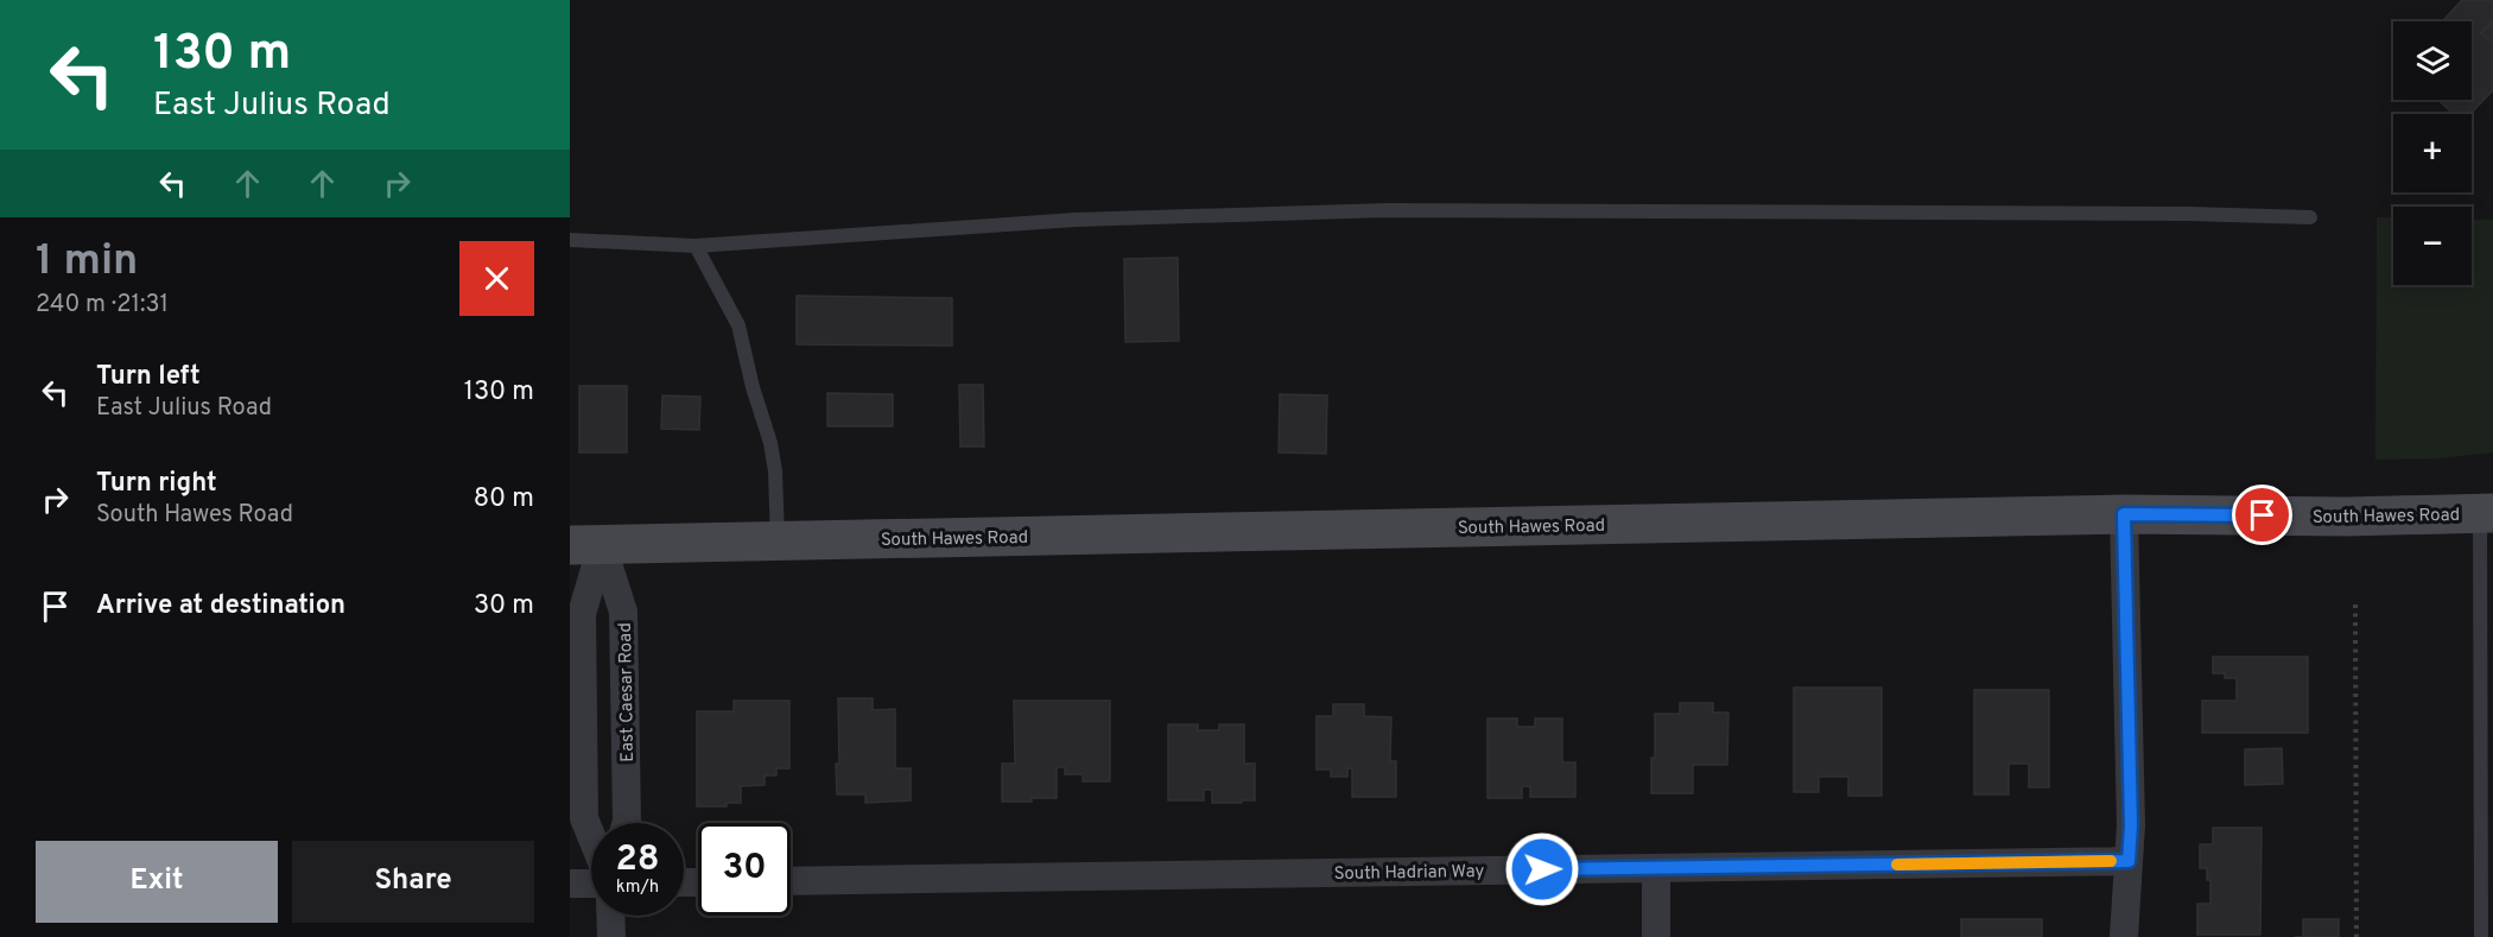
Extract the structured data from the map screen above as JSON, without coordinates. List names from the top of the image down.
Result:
{
  "streets": {
    "main road": ["South Hawes Road"],
    "street": ["East Caesar Road", "South Hadrian Way"]
  },
  "crossings": [
    ["South Hawes Road", "East Caesar Road"]
  ],
  "page": {
    "turn": ["130 m", "East Julius Road"],
    "map_buttons": ["+", "−"],
    "heading": ["1 min", "240 m · 21:31"],
    "list": [
      {
        "name": "Turn left",
        "note": "East Julius Road",
        "value": "130 m"
      },
      {
        "name": "Turn right",
        "note": "South Hawes Road",
        "value": "80 m"
      },
      {
        "name": "Arrive at destination",
        "value": "30 m"
      }
    ],
    "speed": "28 km/h",
    "limit": "30",
    "buttons": ["Exit", "Share"]
  }
}
